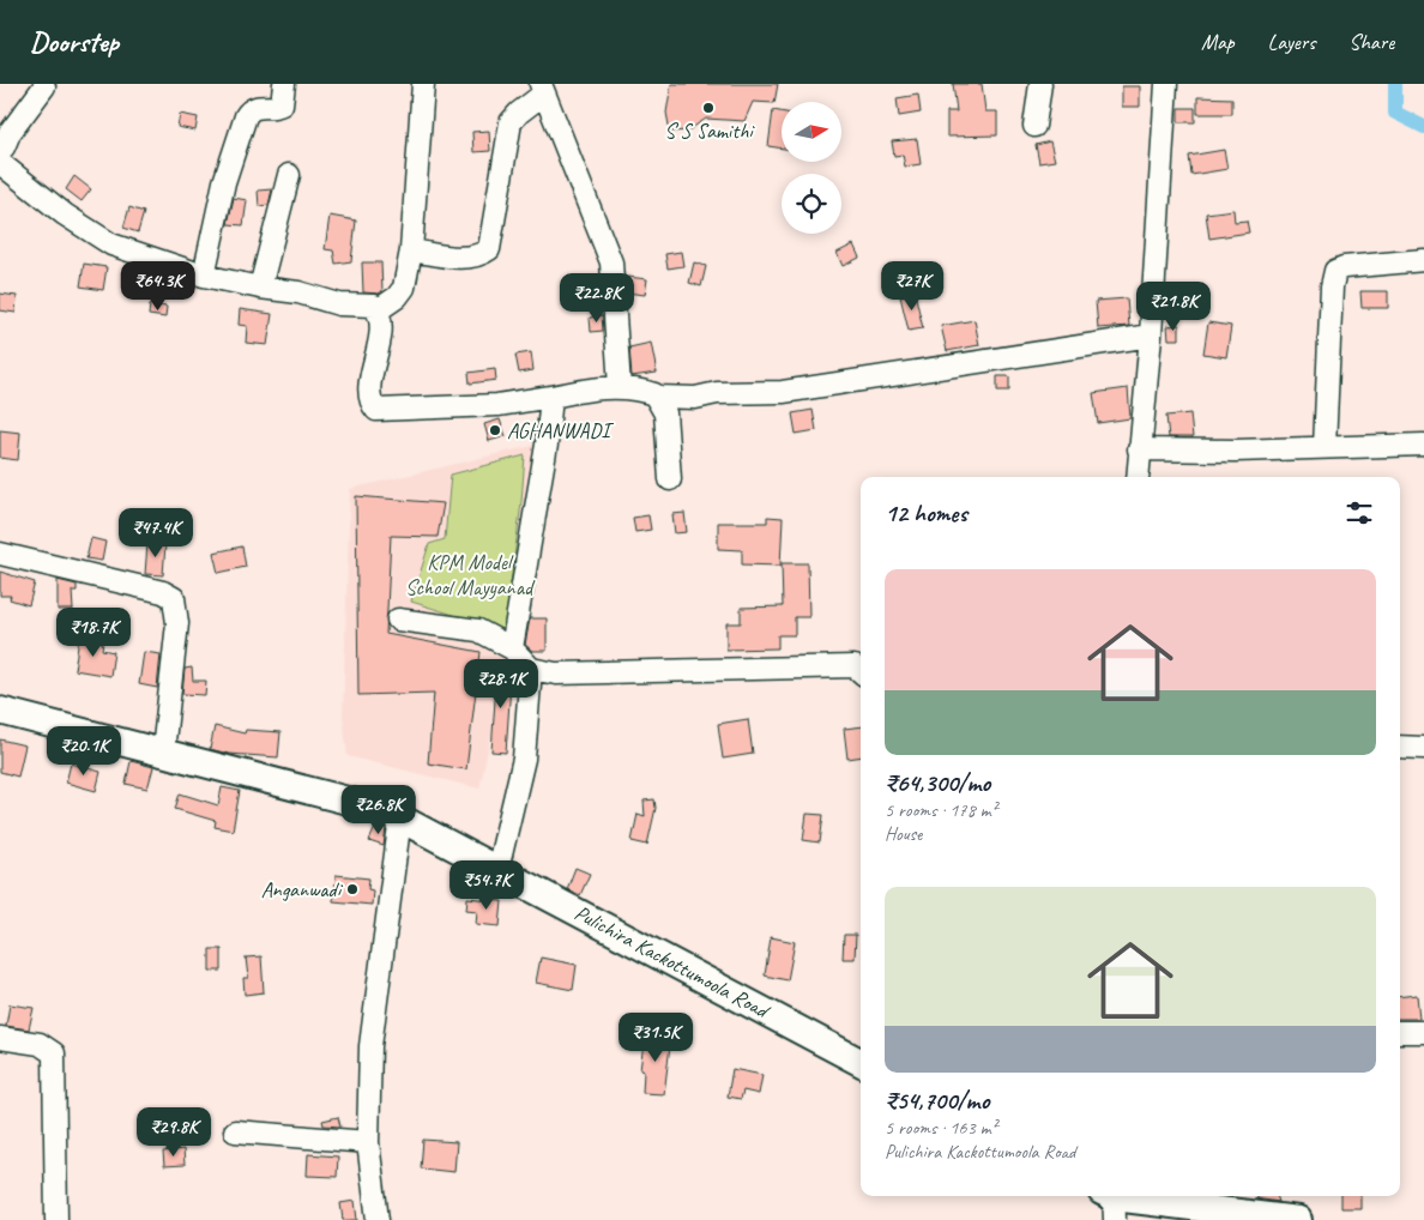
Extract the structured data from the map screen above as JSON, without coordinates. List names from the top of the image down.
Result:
{
  "streets": {
    "main road": ["Pulichira Kackottumoola Road"]
  },
  "parks": ["KPM Model School Mayyanad"],
  "places": ["S S Samithi", "AGHANWADI", "Anganwadi"],
  "north": "right",
  "page": {
    "header": "Doorstep",
    "nav": ["Map", "Layers", "Share"],
    "price": [
      "₹64.3K",
      "₹27K",
      "₹22.8K",
      "₹21.8K",
      "₹47.4K",
      "₹18.7K",
      "₹28.1K",
      "₹20.1K",
      "₹26.8K",
      "₹54.7K",
      "₹31.5K",
      "₹29.8K"
    ],
    "heading": "12 homes",
    "list": [
      {
        "name": "₹64,300/mo",
        "note": "5 rooms · 178 m² · House"
      },
      {
        "name": "₹54,700/mo",
        "note": "5 rooms · 163 m² · Pulichira Kackottumoola Road"
      }
    ]
  }
}
